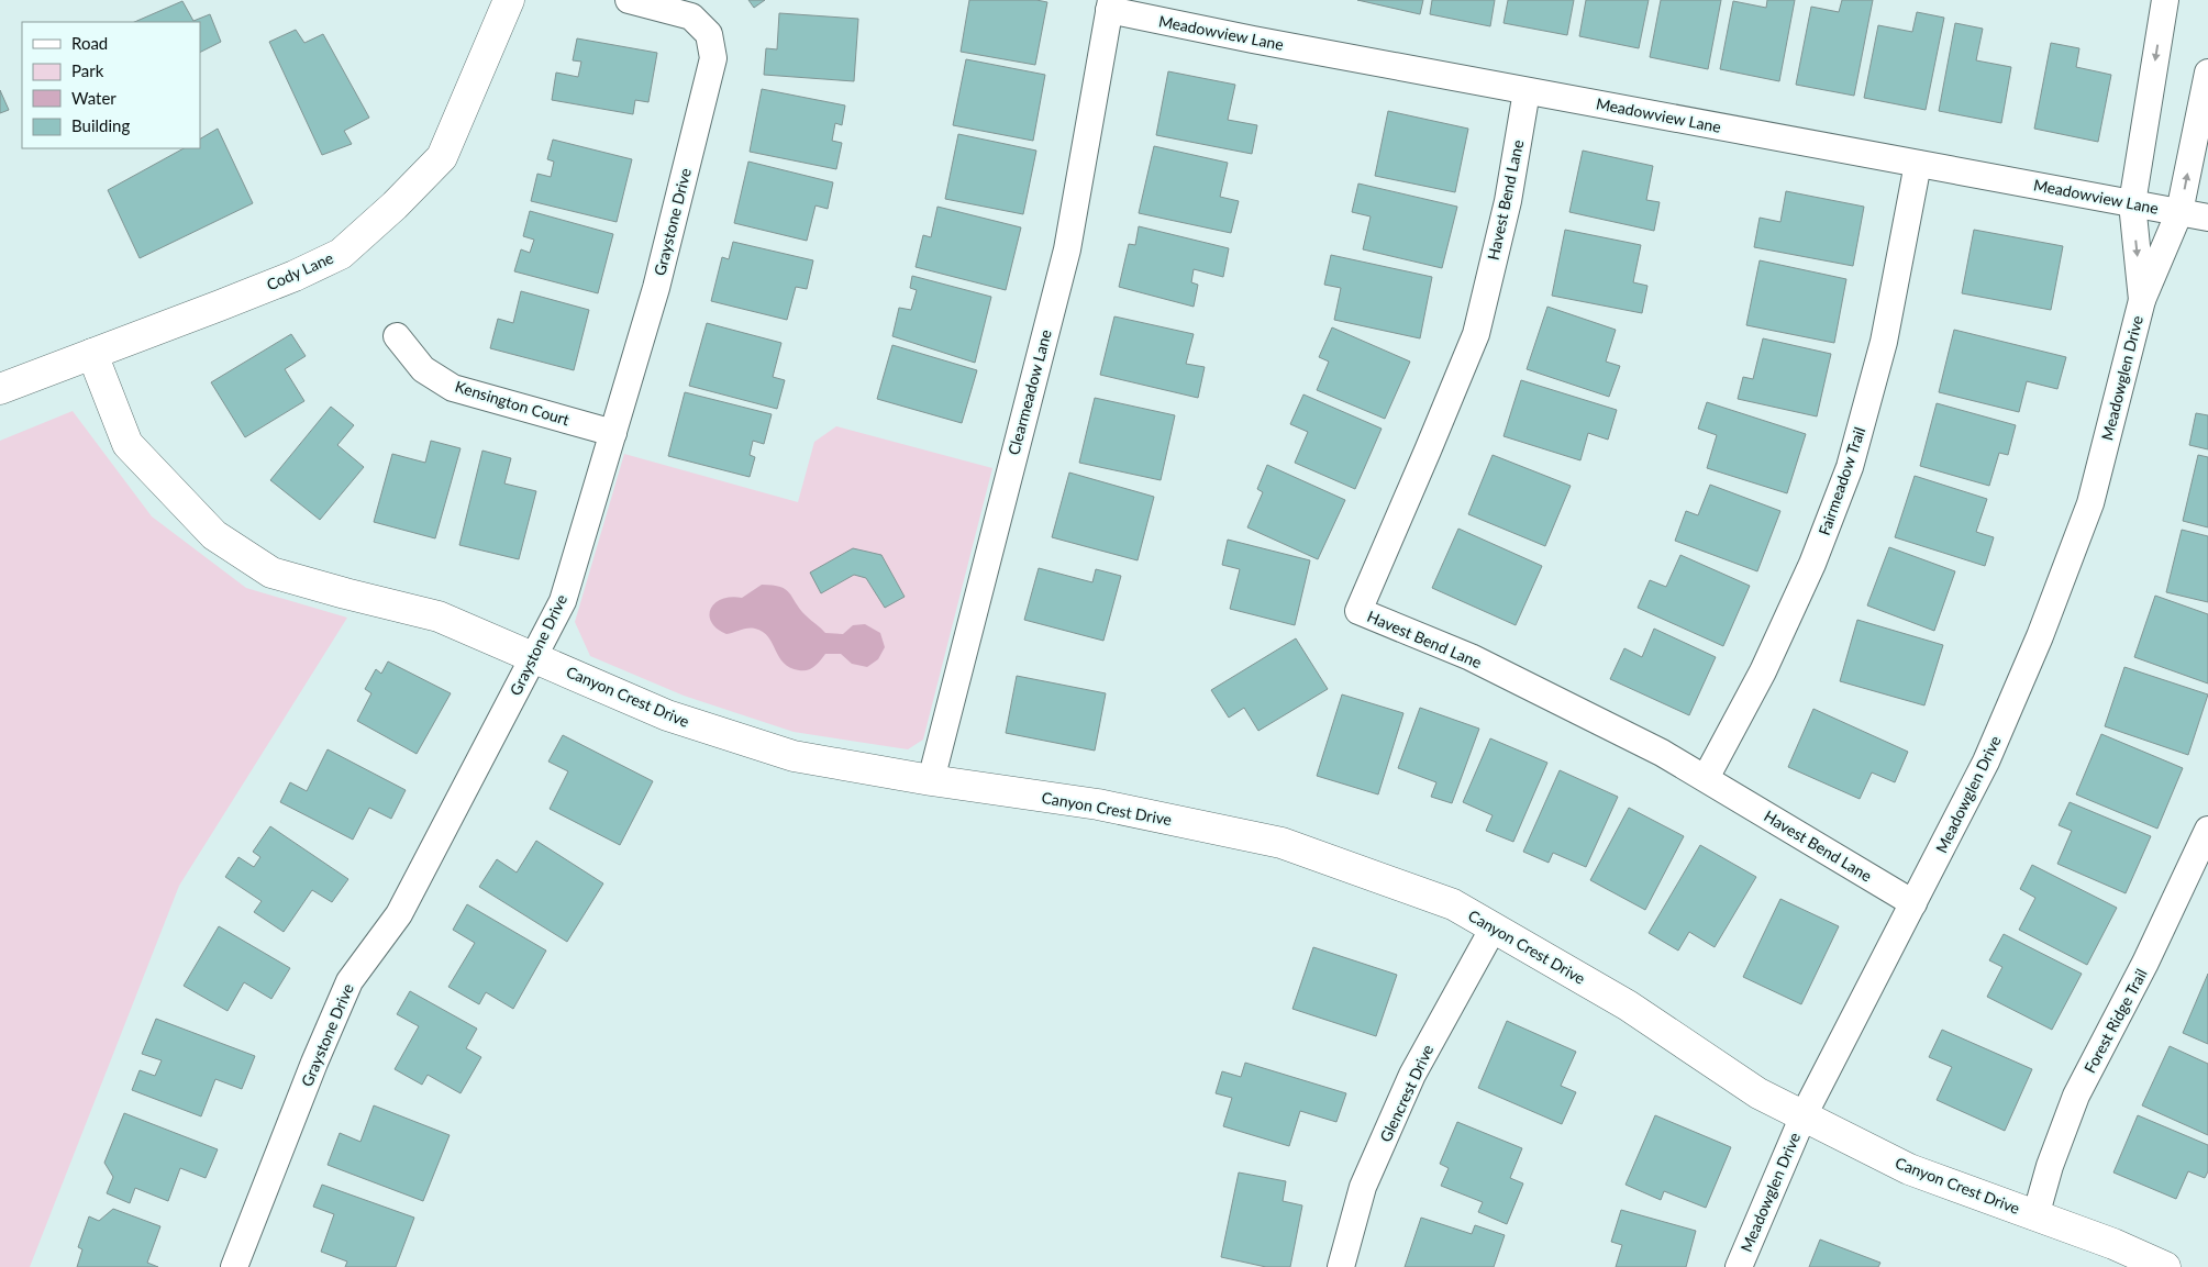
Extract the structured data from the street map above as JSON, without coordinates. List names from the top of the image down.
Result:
{
  "streets": {
    "street": [
      "Meadowview Lane",
      "Havest Bend Lane",
      "Graystone Drive",
      "Cody Lane",
      "Meadowglen Drive",
      "Clearmeadow Lane",
      "Kensington Court",
      "Fairmeadow Trail",
      "Canyon Crest Drive",
      "Forest Ridge Trail",
      "Glencrest Drive"
    ]
  },
  "crossings": [
    ["Meadowview Lane", "Havest Bend Lane"],
    ["Meadowview Lane", "Meadowglen Drive"],
    ["Meadowview Lane", "Clearmeadow Lane"],
    ["Meadowview Lane", "Fairmeadow Trail"],
    ["Havest Bend Lane", "Meadowglen Drive"],
    ["Havest Bend Lane", "Fairmeadow Trail"],
    ["Graystone Drive", "Kensington Court"],
    ["Graystone Drive", "Canyon Crest Drive"],
    ["Cody Lane", "Canyon Crest Drive"],
    ["Meadowglen Drive", "Canyon Crest Drive"],
    ["Clearmeadow Lane", "Canyon Crest Drive"],
    ["Canyon Crest Drive", "Forest Ridge Trail"],
    ["Canyon Crest Drive", "Glencrest Drive"]
  ],
  "legend": [
    "Road",
    "Park",
    "Water",
    "Building"
  ]
}
